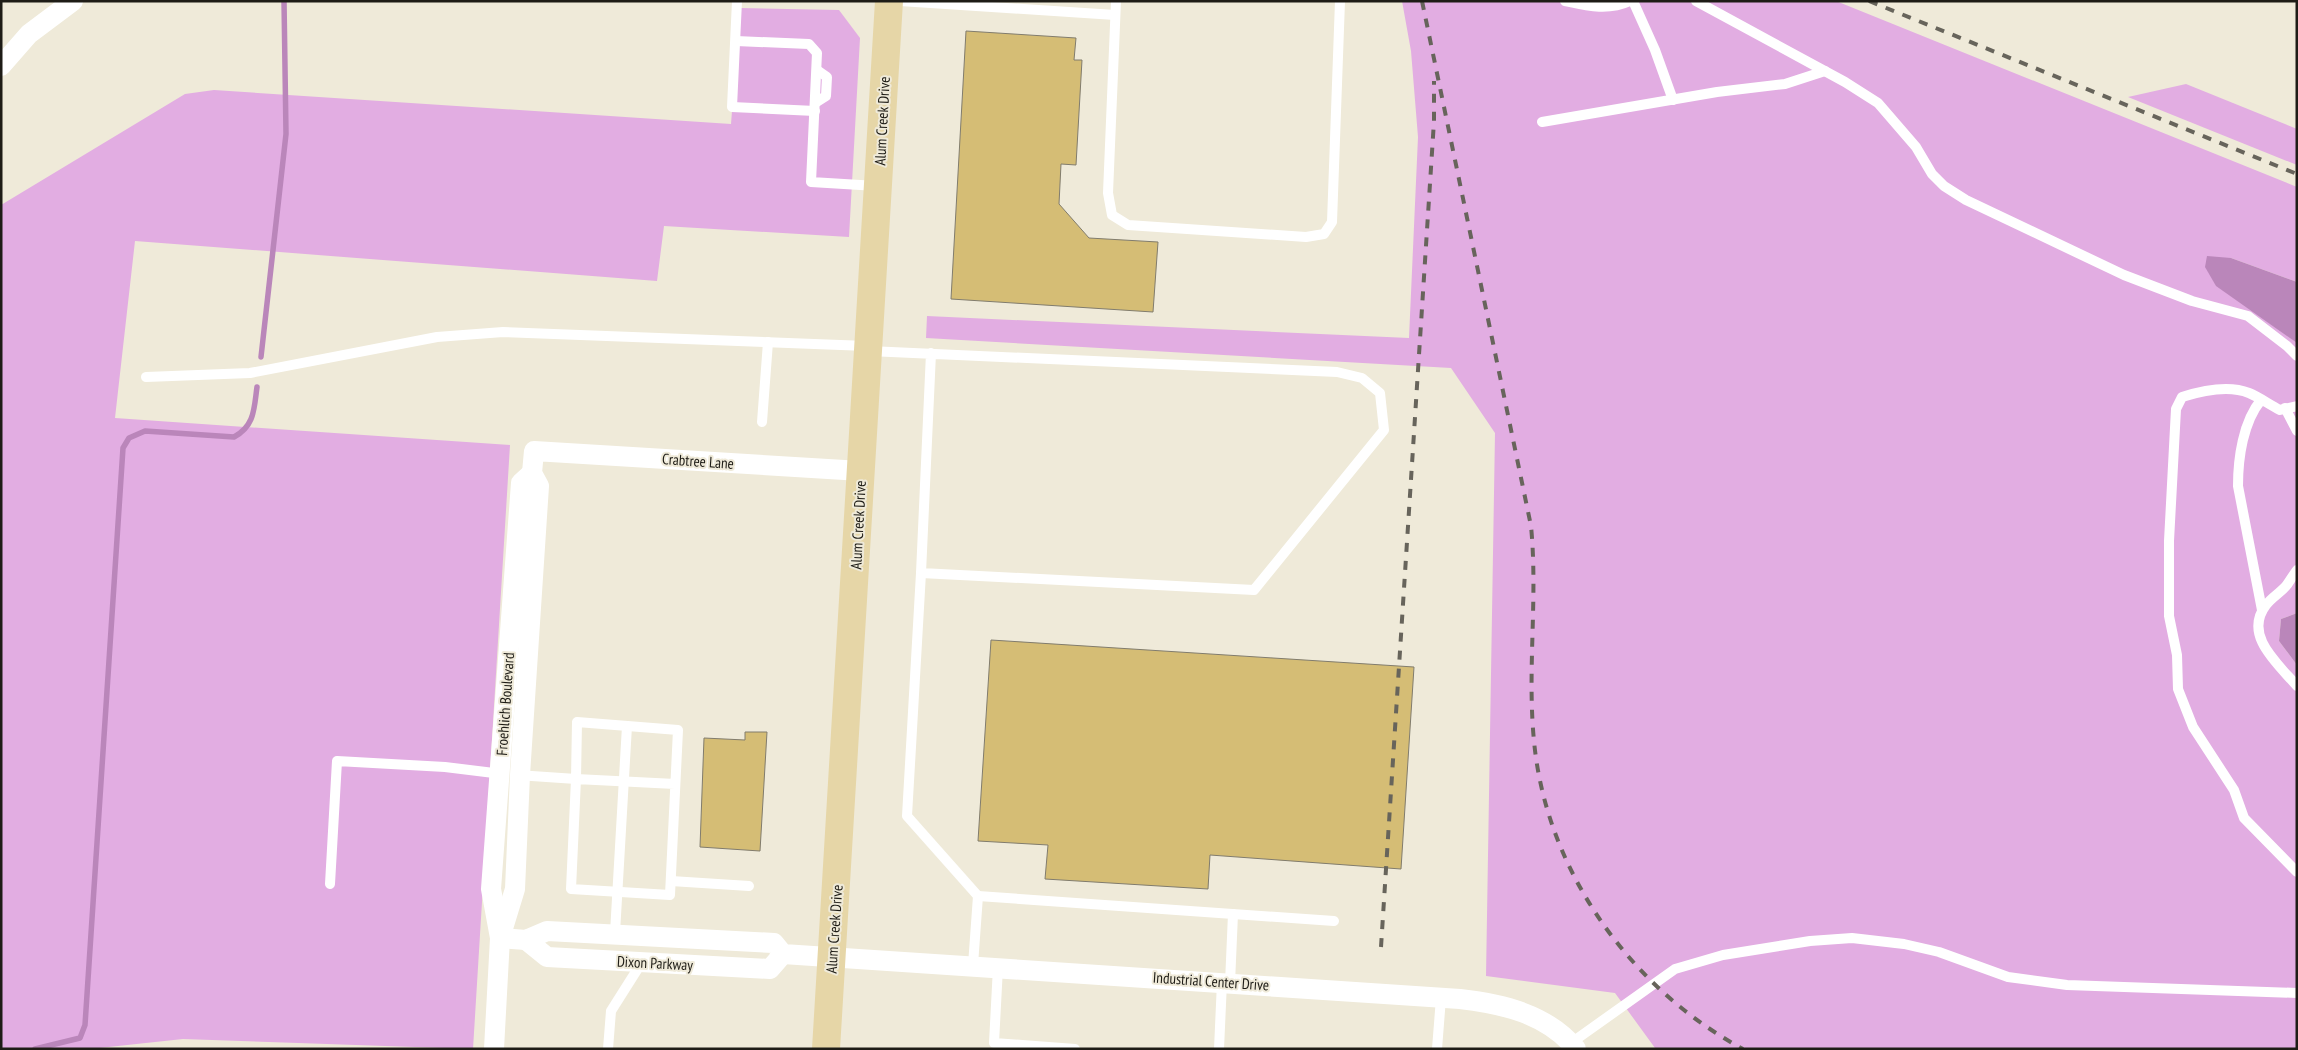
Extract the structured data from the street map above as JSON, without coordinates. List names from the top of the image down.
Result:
{
  "streets": {
    "main road": ["Alum Creek Drive"],
    "street": [
      "Crabtree Lane",
      "Froehlich Boulevard",
      "Dixon Parkway",
      "Industrial Center Drive"
    ]
  },
  "crossings": [
    ["Alum Creek Drive", "Crabtree Lane"],
    ["Alum Creek Drive", "Dixon Parkway"],
    ["Alum Creek Drive", "Industrial Center Drive"],
    ["Crabtree Lane", "Froehlich Boulevard"],
    ["Froehlich Boulevard", "Dixon Parkway"],
    ["Dixon Parkway", "Industrial Center Drive"]
  ]
}
